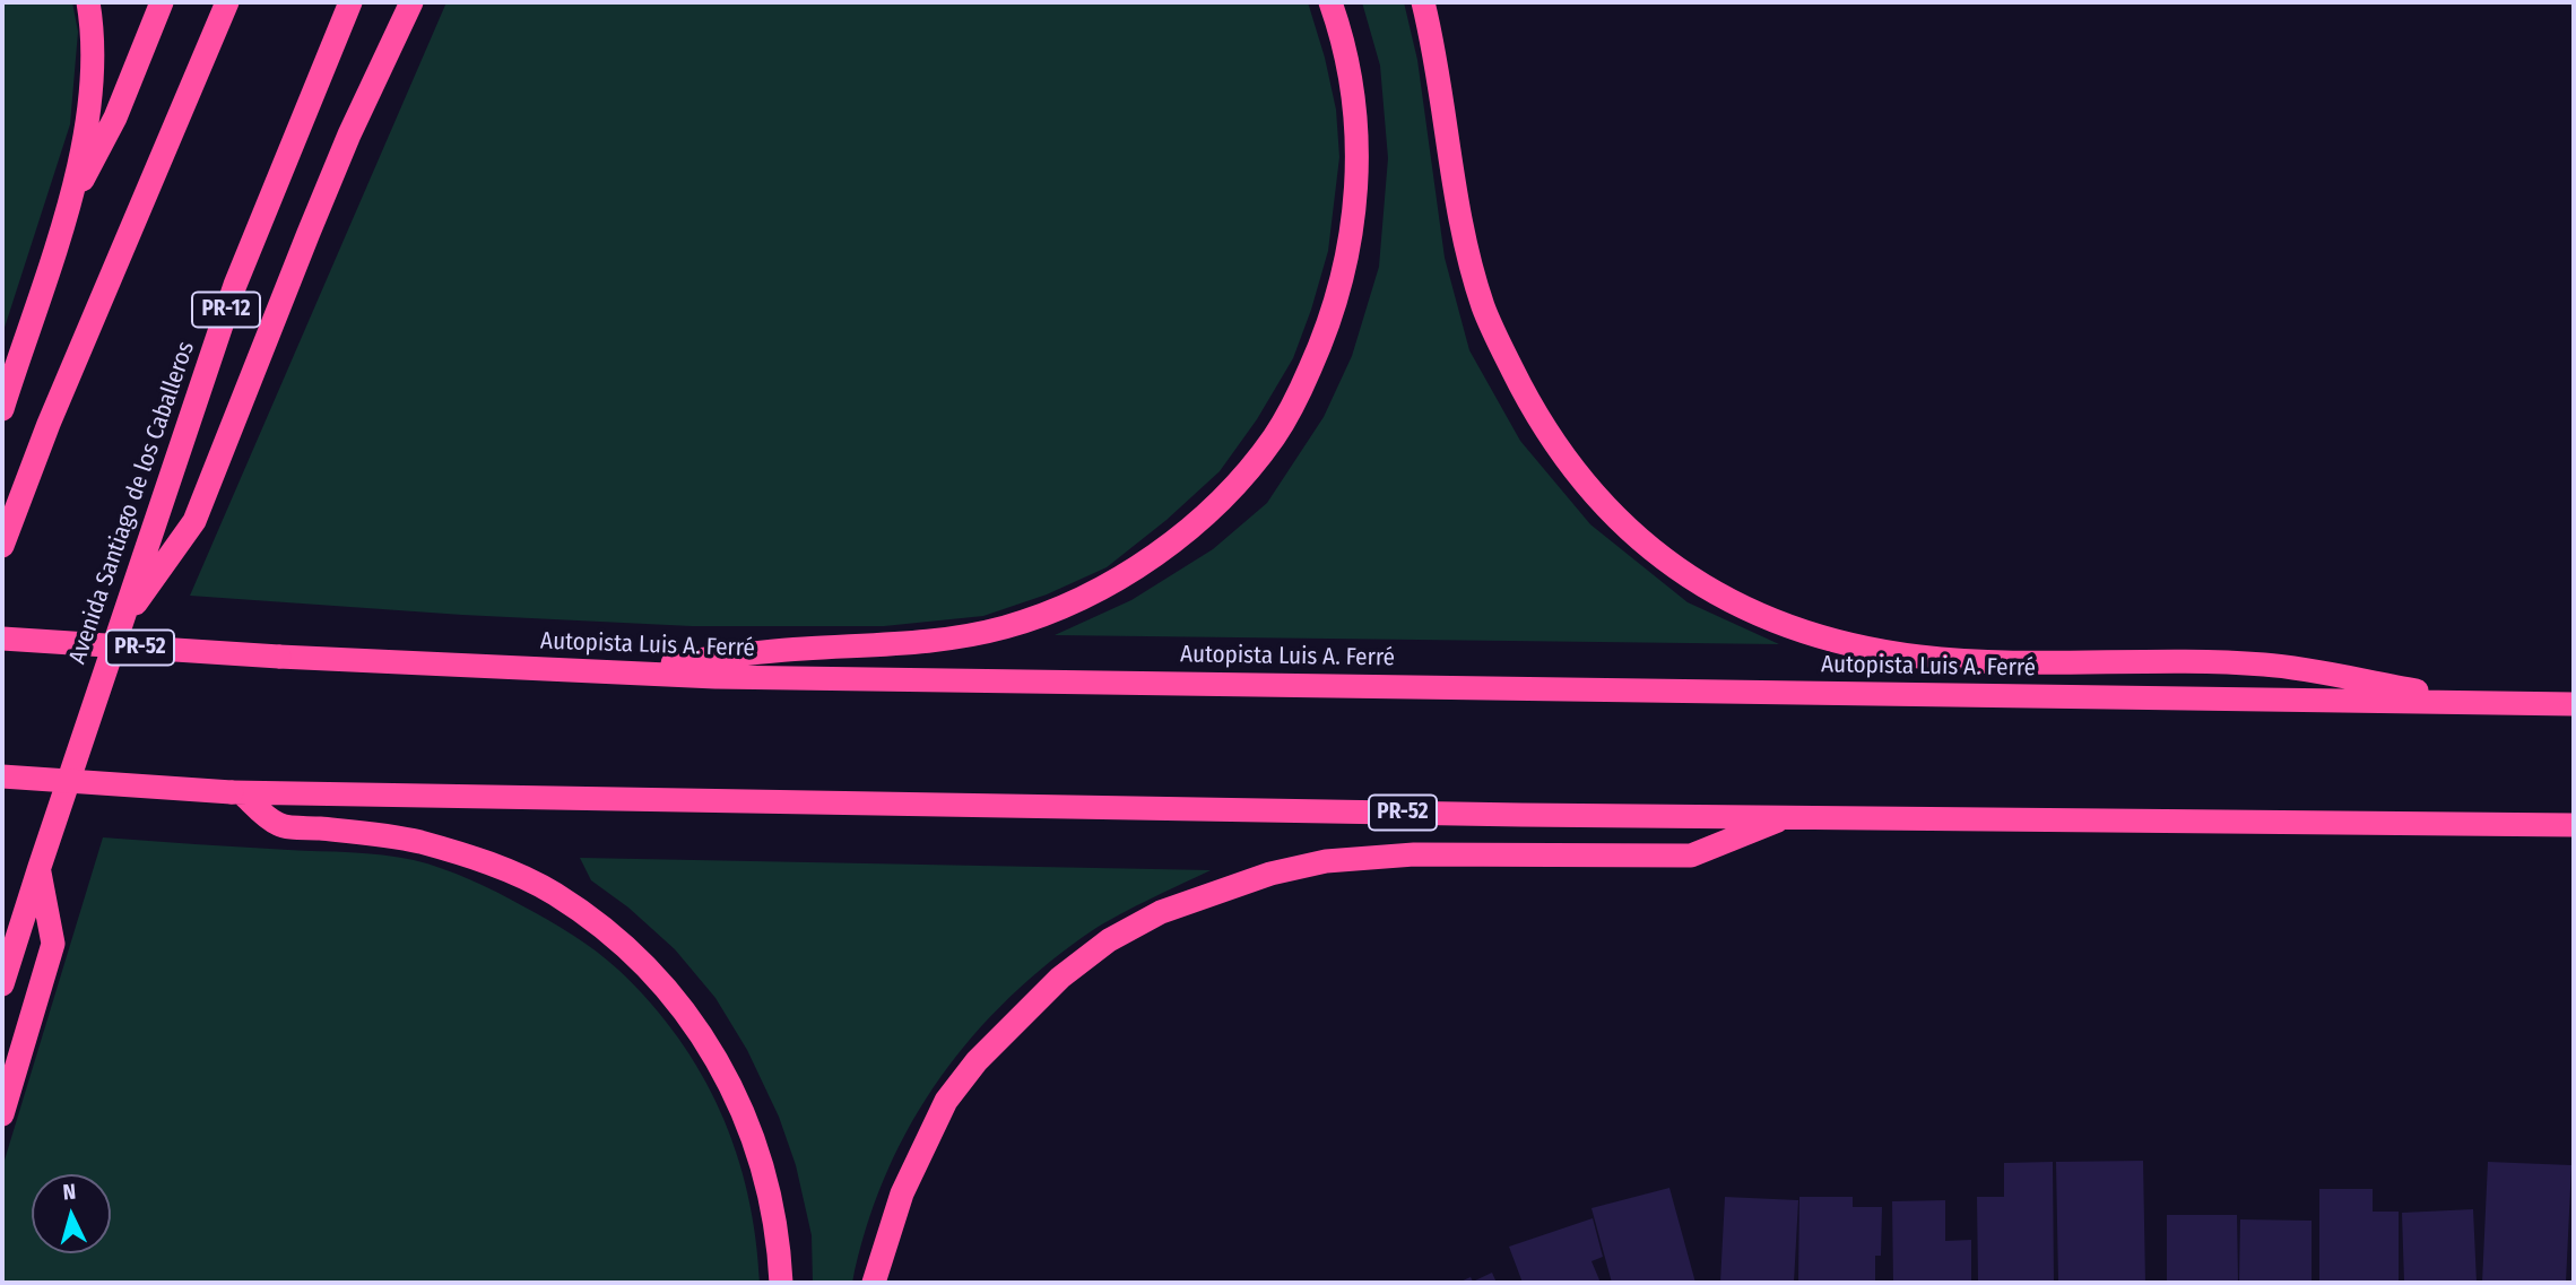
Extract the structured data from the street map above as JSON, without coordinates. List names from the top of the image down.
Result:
{
  "streets": {
    "highway": [
      "PR-12",
      "Avenida Santiago de los Caballeros",
      "Autopista Luis A. Ferré",
      "PR-52"
    ]
  },
  "north": "top"
}
